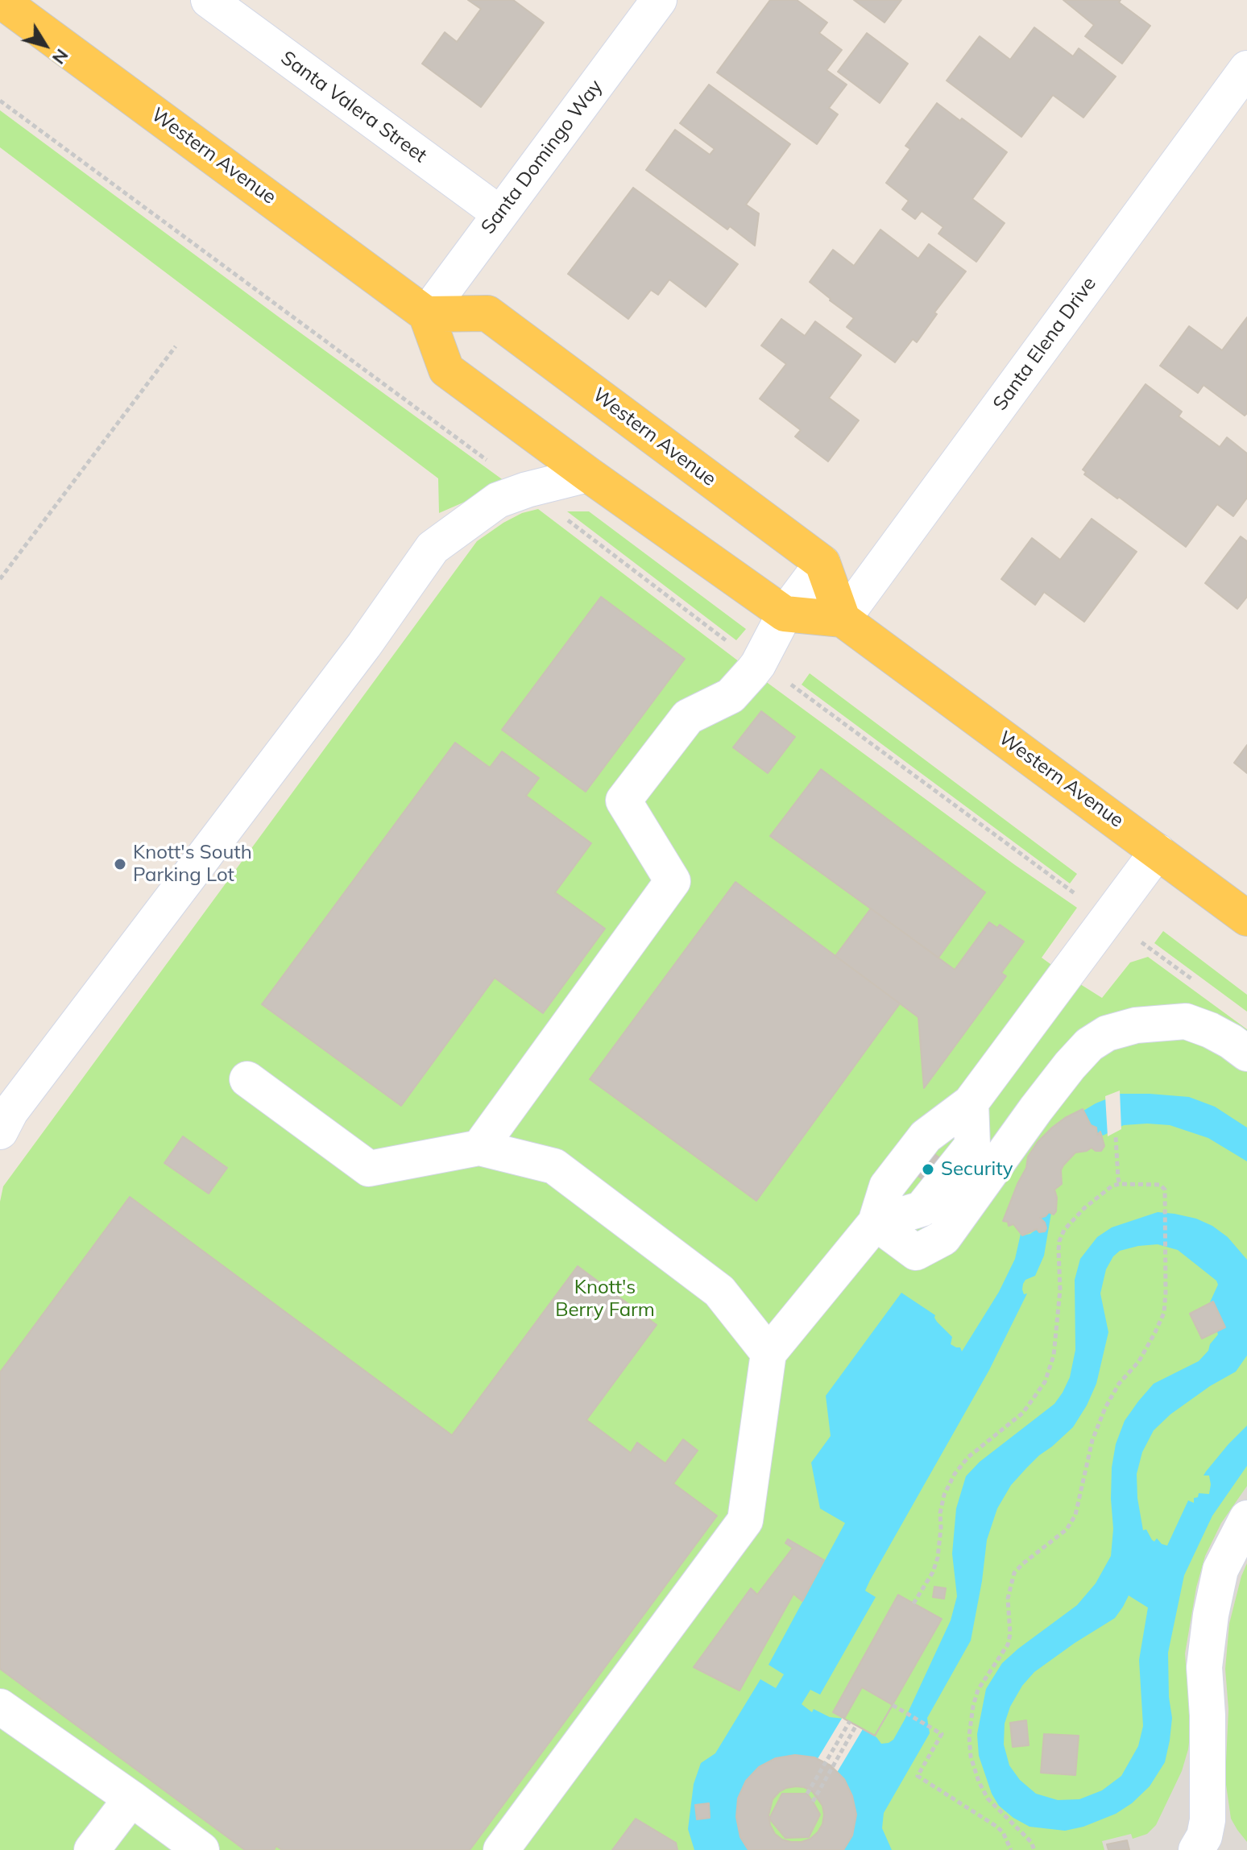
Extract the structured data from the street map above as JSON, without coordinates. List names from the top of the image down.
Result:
{
  "streets": {
    "main road": ["Western Avenue"],
    "street": ["Santa Valera Street", "Santa Domingo Way", "Santa Elena Drive"]
  },
  "crossings": [
    ["Santa Valera Street", "Santa Domingo Way"],
    ["Western Avenue", "Santa Domingo Way"],
    ["Western Avenue", "Santa Elena Drive"]
  ],
  "parks": ["Knott's Berry Farm"],
  "places": ["Knott's South Parking Lot", "Security"],
  "north": "bottom right"
}
